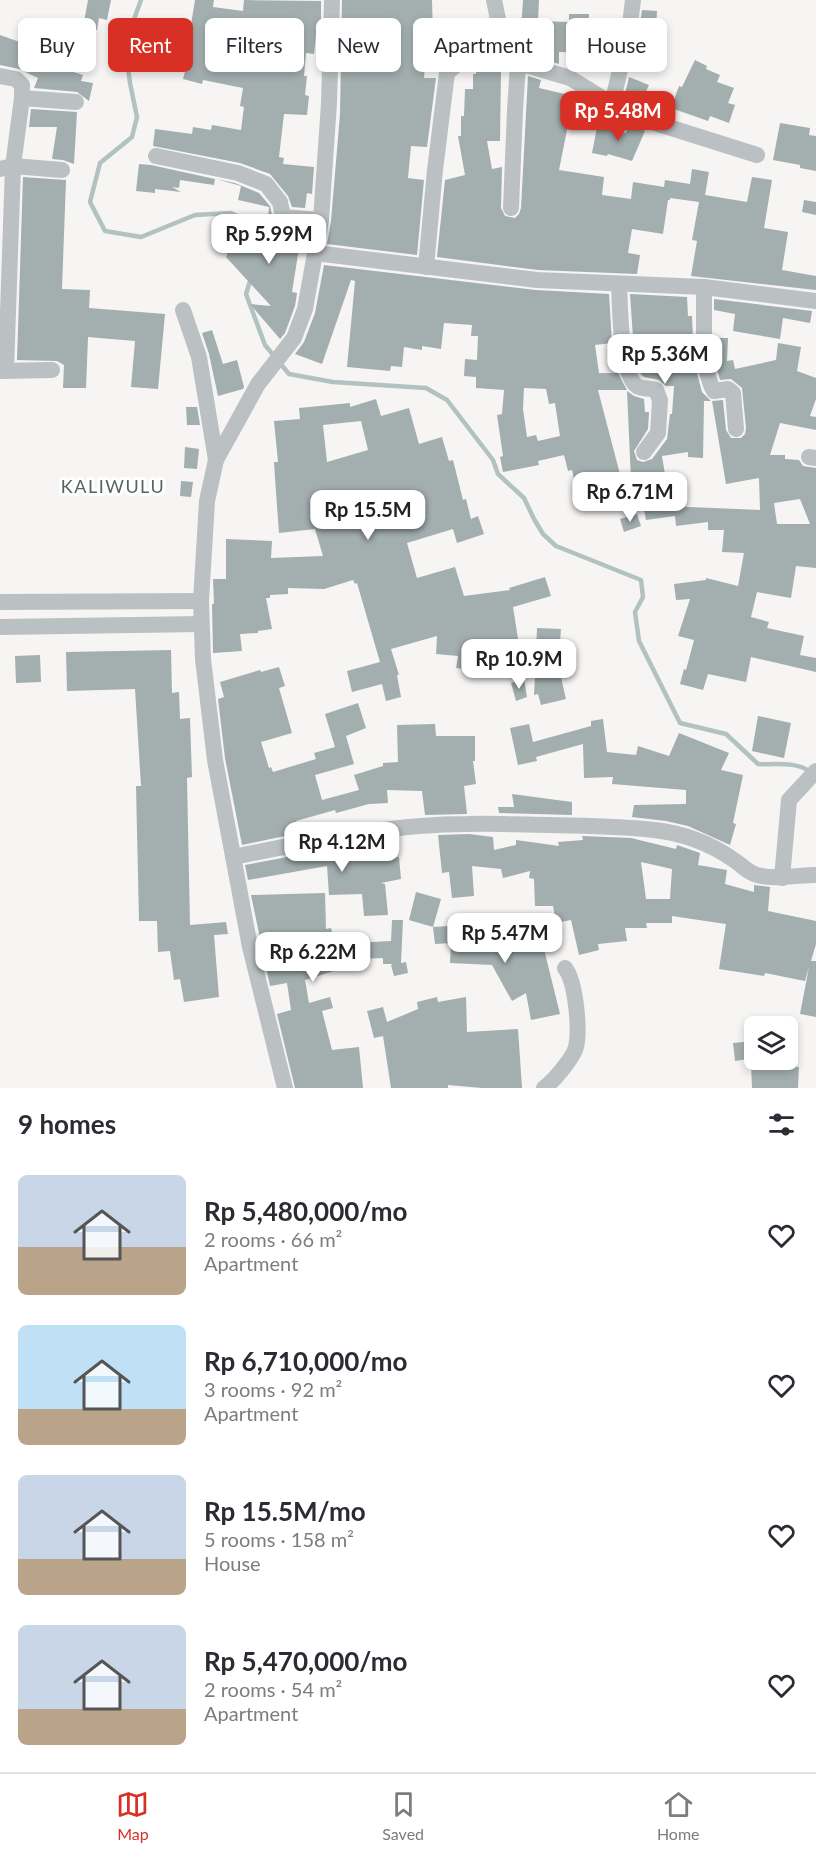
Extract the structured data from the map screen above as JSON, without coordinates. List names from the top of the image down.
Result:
{
  "districts": ["KALIWULU"],
  "page": {
    "chip": [
      "Buy",
      "Rent",
      "Filters",
      "New",
      "Apartment",
      "House"
    ],
    "price": [
      "Rp 5.48M",
      "Rp 5.99M",
      "Rp 5.36M",
      "Rp 6.71M",
      "Rp 15.5M",
      "Rp 10.9M",
      "Rp 4.12M",
      "Rp 5.47M",
      "Rp 6.22M"
    ],
    "heading": "9 homes",
    "list": [
      {
        "name": "Rp 5,480,000/mo",
        "note": "2 rooms · 66 m² · Apartment"
      },
      {
        "name": "Rp 6,710,000/mo",
        "note": "3 rooms · 92 m² · Apartment"
      },
      {
        "name": "Rp 15.5M/mo",
        "note": "5 rooms · 158 m² · House"
      },
      {
        "name": "Rp 5,470,000/mo",
        "note": "2 rooms · 54 m² · Apartment"
      }
    ],
    "tabs": ["Map", "Saved", "Home"]
  }
}
